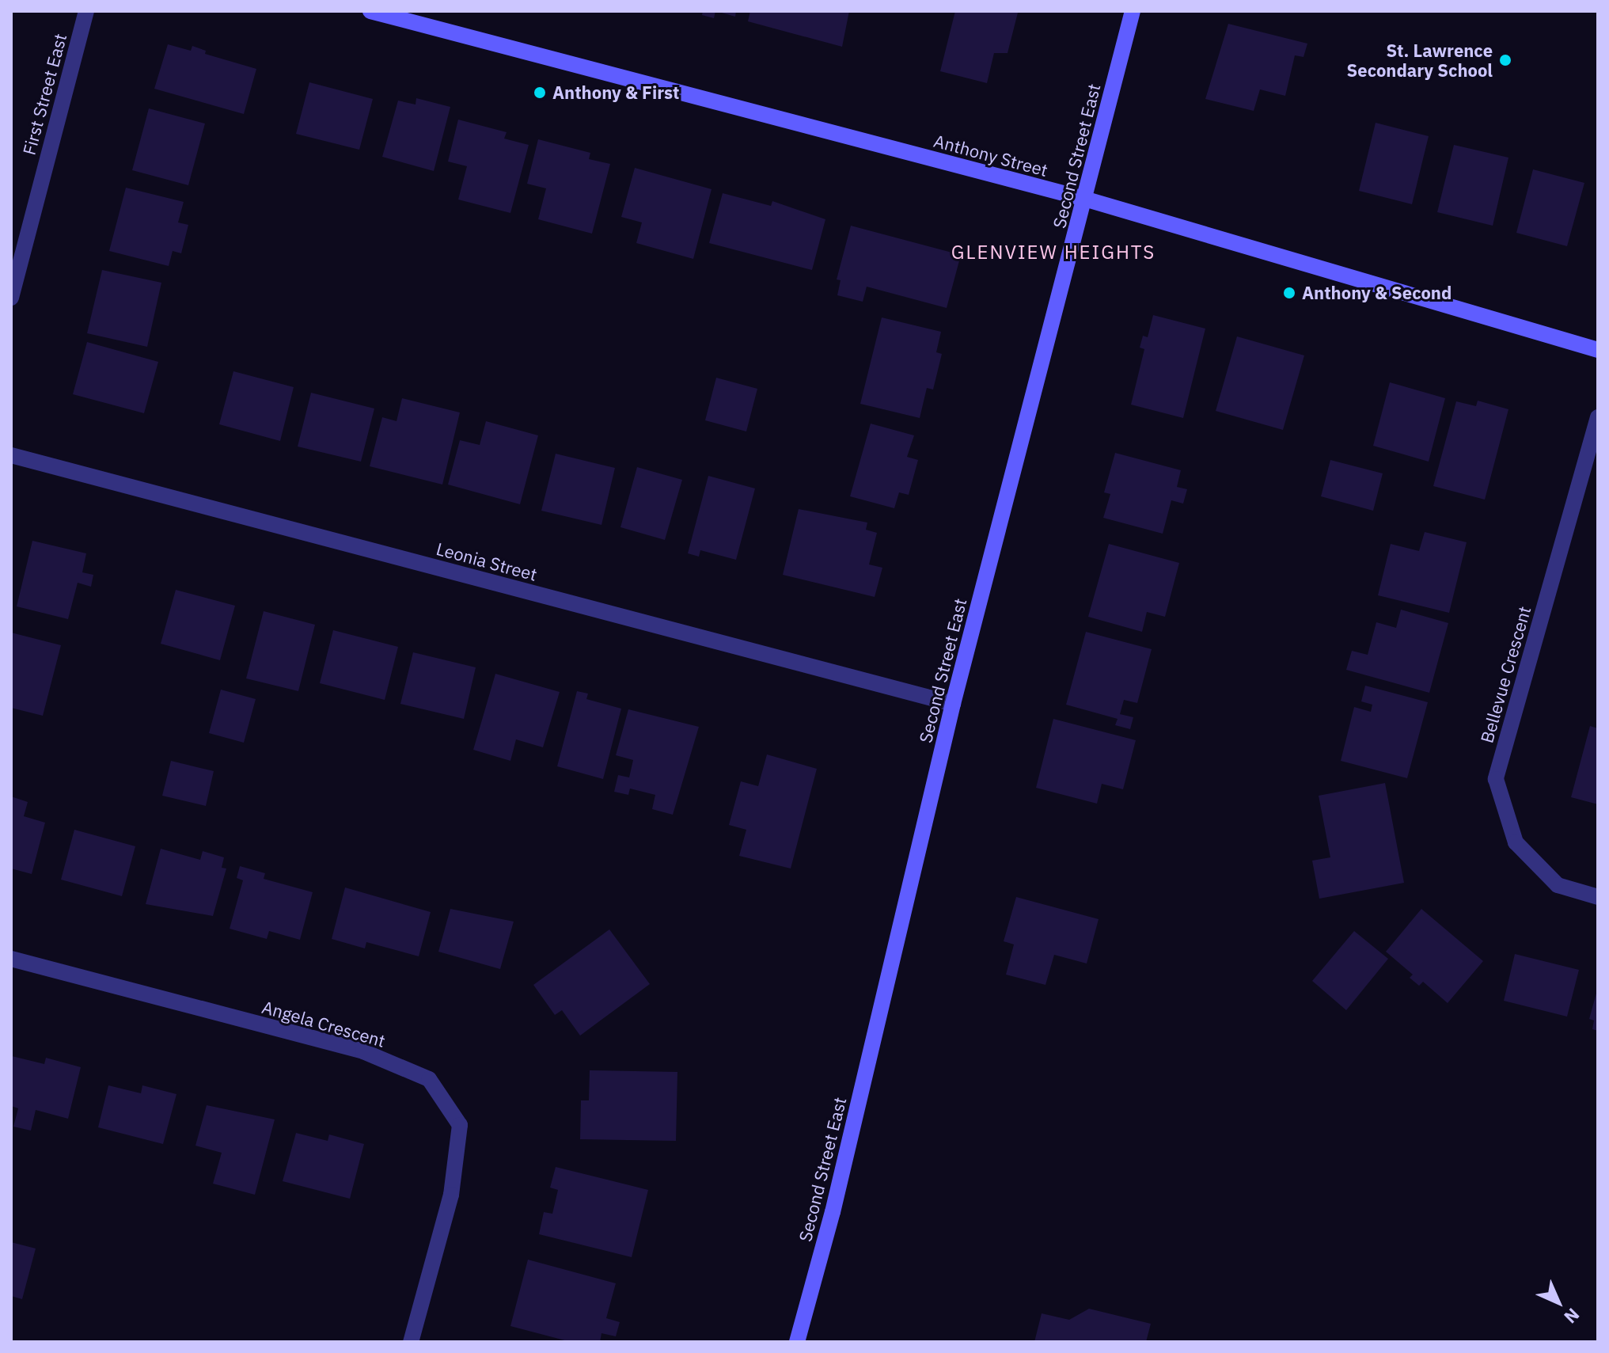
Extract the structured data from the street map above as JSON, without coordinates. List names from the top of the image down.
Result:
{
  "streets": {
    "main road": ["Anthony Street", "Second Street East"],
    "street": [
      "First Street East",
      "Leonia Street",
      "Bellevue Crescent",
      "Angela Crescent"
    ]
  },
  "crossings": [
    ["Anthony Street", "Second Street East"],
    ["Second Street East", "Leonia Street"]
  ],
  "districts": ["GLENVIEW HEIGHTS"],
  "places": ["St. Lawrence Secondary School", "Anthony & First", "Anthony & Second"],
  "north": "bottom right"
}
